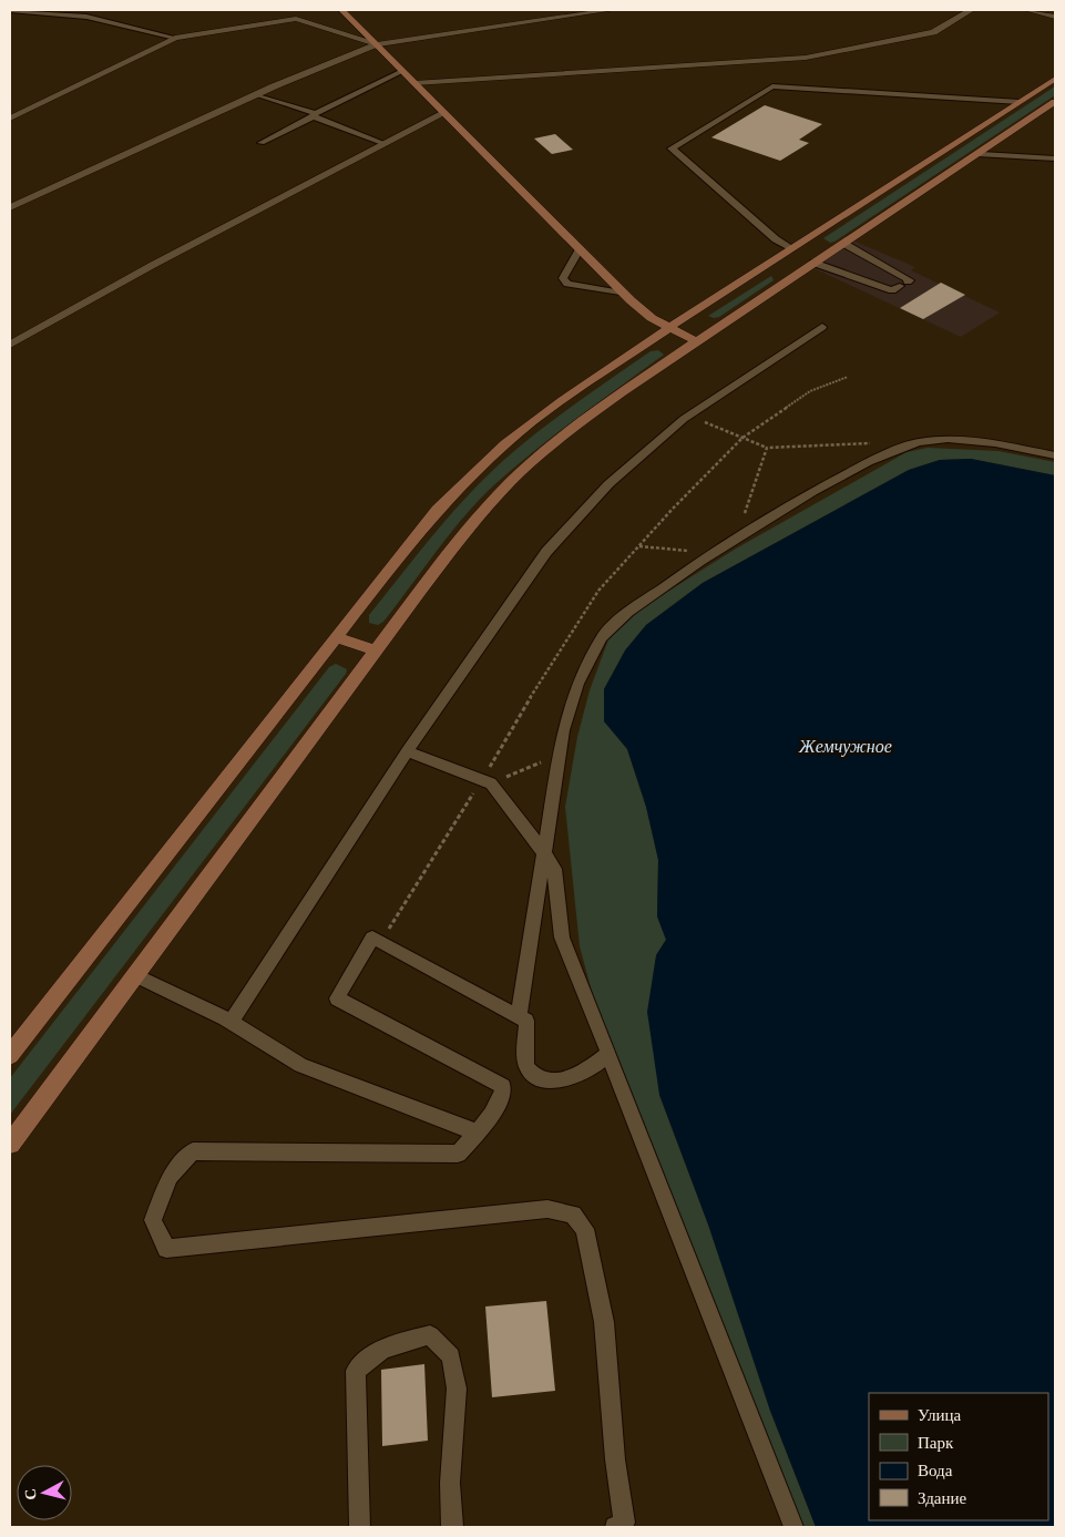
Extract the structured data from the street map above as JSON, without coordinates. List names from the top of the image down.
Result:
{
  "water": ["Жемчужное"],
  "legend": [
    "Улица",
    "Парк",
    "Вода",
    "Здание"
  ],
  "north": "left"
}
